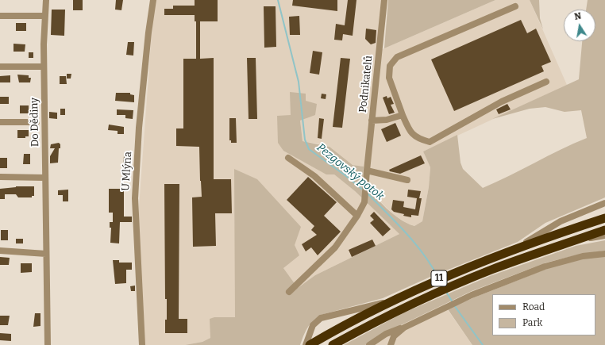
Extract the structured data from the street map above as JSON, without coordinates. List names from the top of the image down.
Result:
{
  "streets": {
    "highway": ["11"],
    "street": ["Podnikatelů", "Do Dědiny", "U Mlýna"]
  },
  "water": ["Pezgovský potok"],
  "legend": ["Road", "Park"],
  "north": "top"
}
